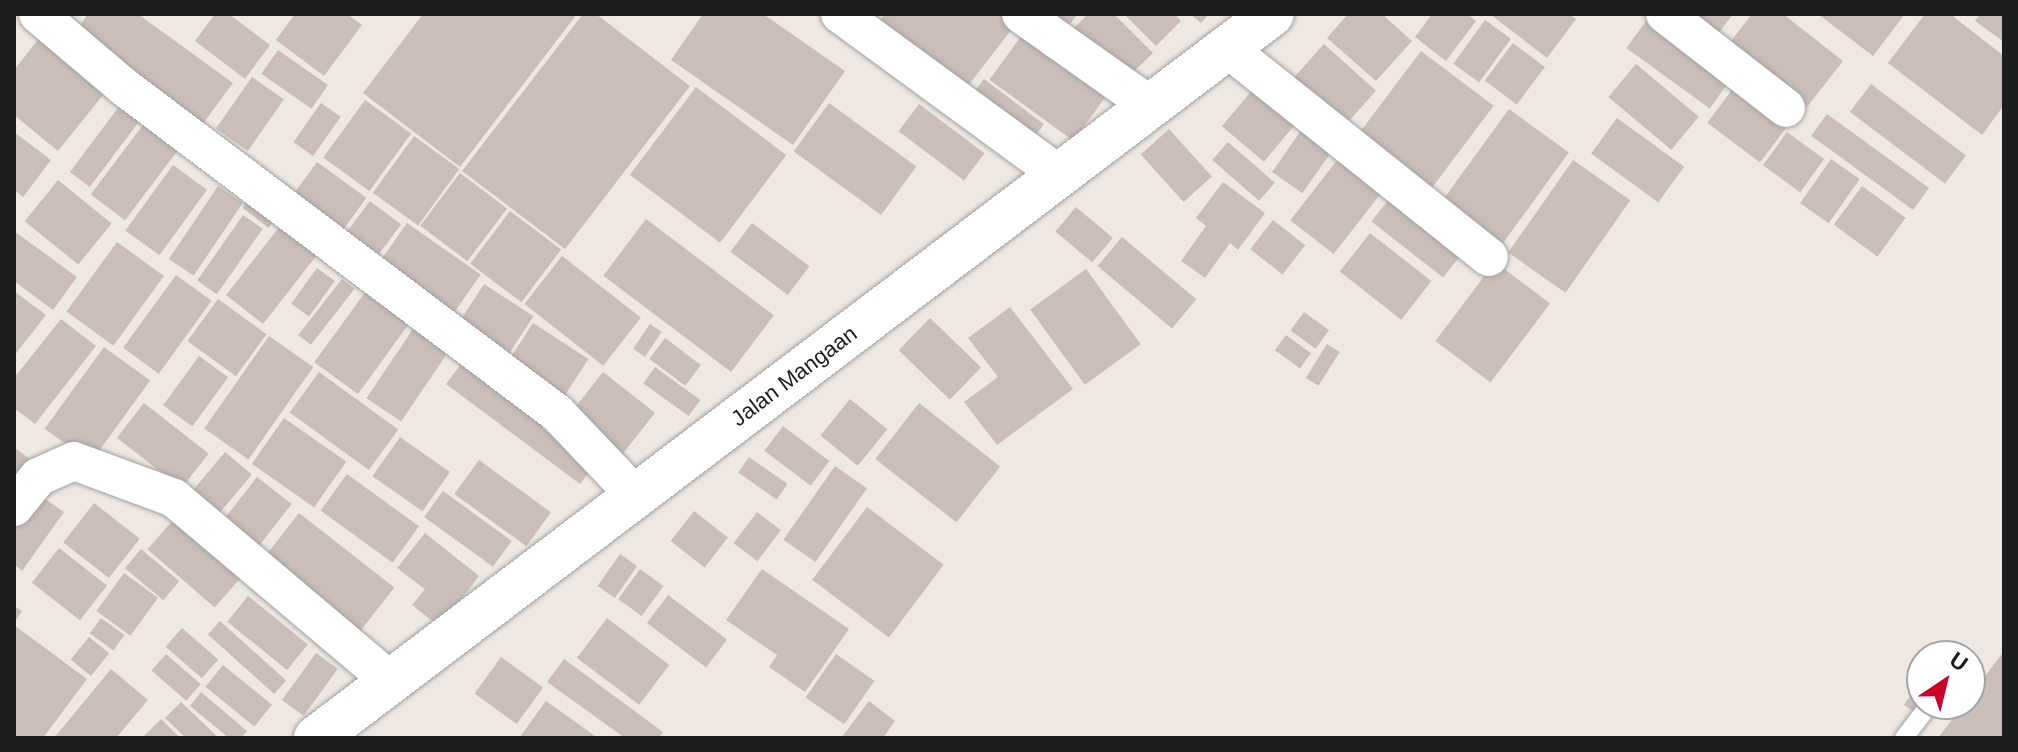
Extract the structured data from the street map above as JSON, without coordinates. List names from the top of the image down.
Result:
{
  "streets": {
    "street": ["Jalan Mangaan"]
  },
  "north": "top right"
}
